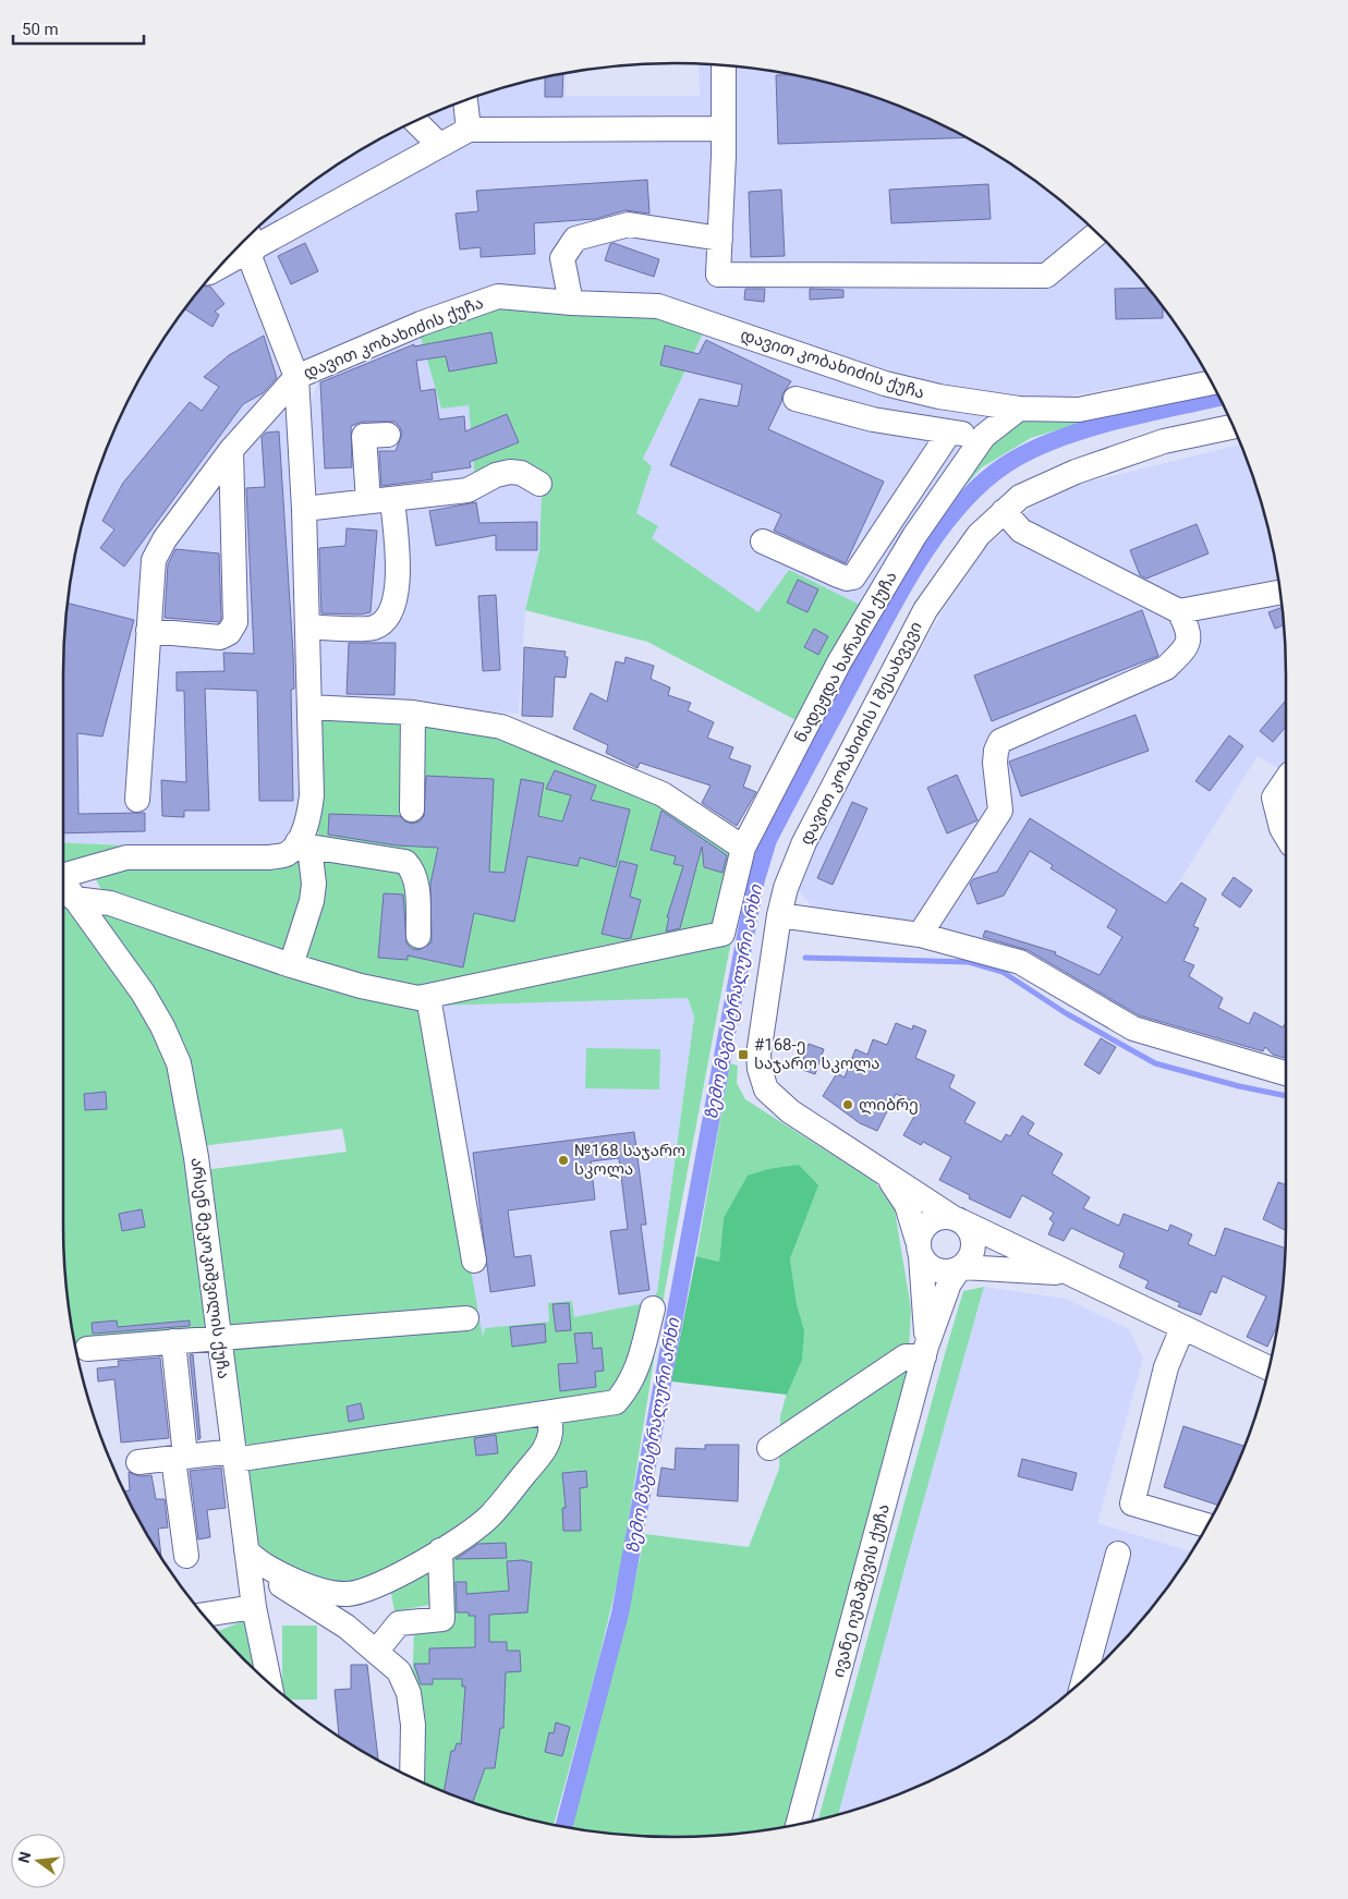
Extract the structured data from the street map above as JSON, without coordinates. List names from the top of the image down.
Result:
{
  "streets": {
    "street": [
      "დავით კობახიძის ქუჩა",
      "ნადეჟდა ხარაძის ქუჩა",
      "დავით კობახიძის I შესახვევი",
      "არსენ მეკოკიშვილის ქუჩა",
      "ივანე იუმაშევის ქუჩა"
    ]
  },
  "crossings": [
    ["დავით კობახიძის ქუჩა", "ნადეჟდა ხარაძის ქუჩა"],
    ["დავით კობახიძის I შესახვევი", "ივანე იუმაშევის ქუჩა"]
  ],
  "water": ["ზემო მაგისტრალური არხი"],
  "places": {
    "transit": ["#168-ე საჯარო სკოლა"],
    "other": ["ლიბრე", "№168 საჯარო სკოლა"]
  },
  "scale_bar": "50 m",
  "north": "left"
}
